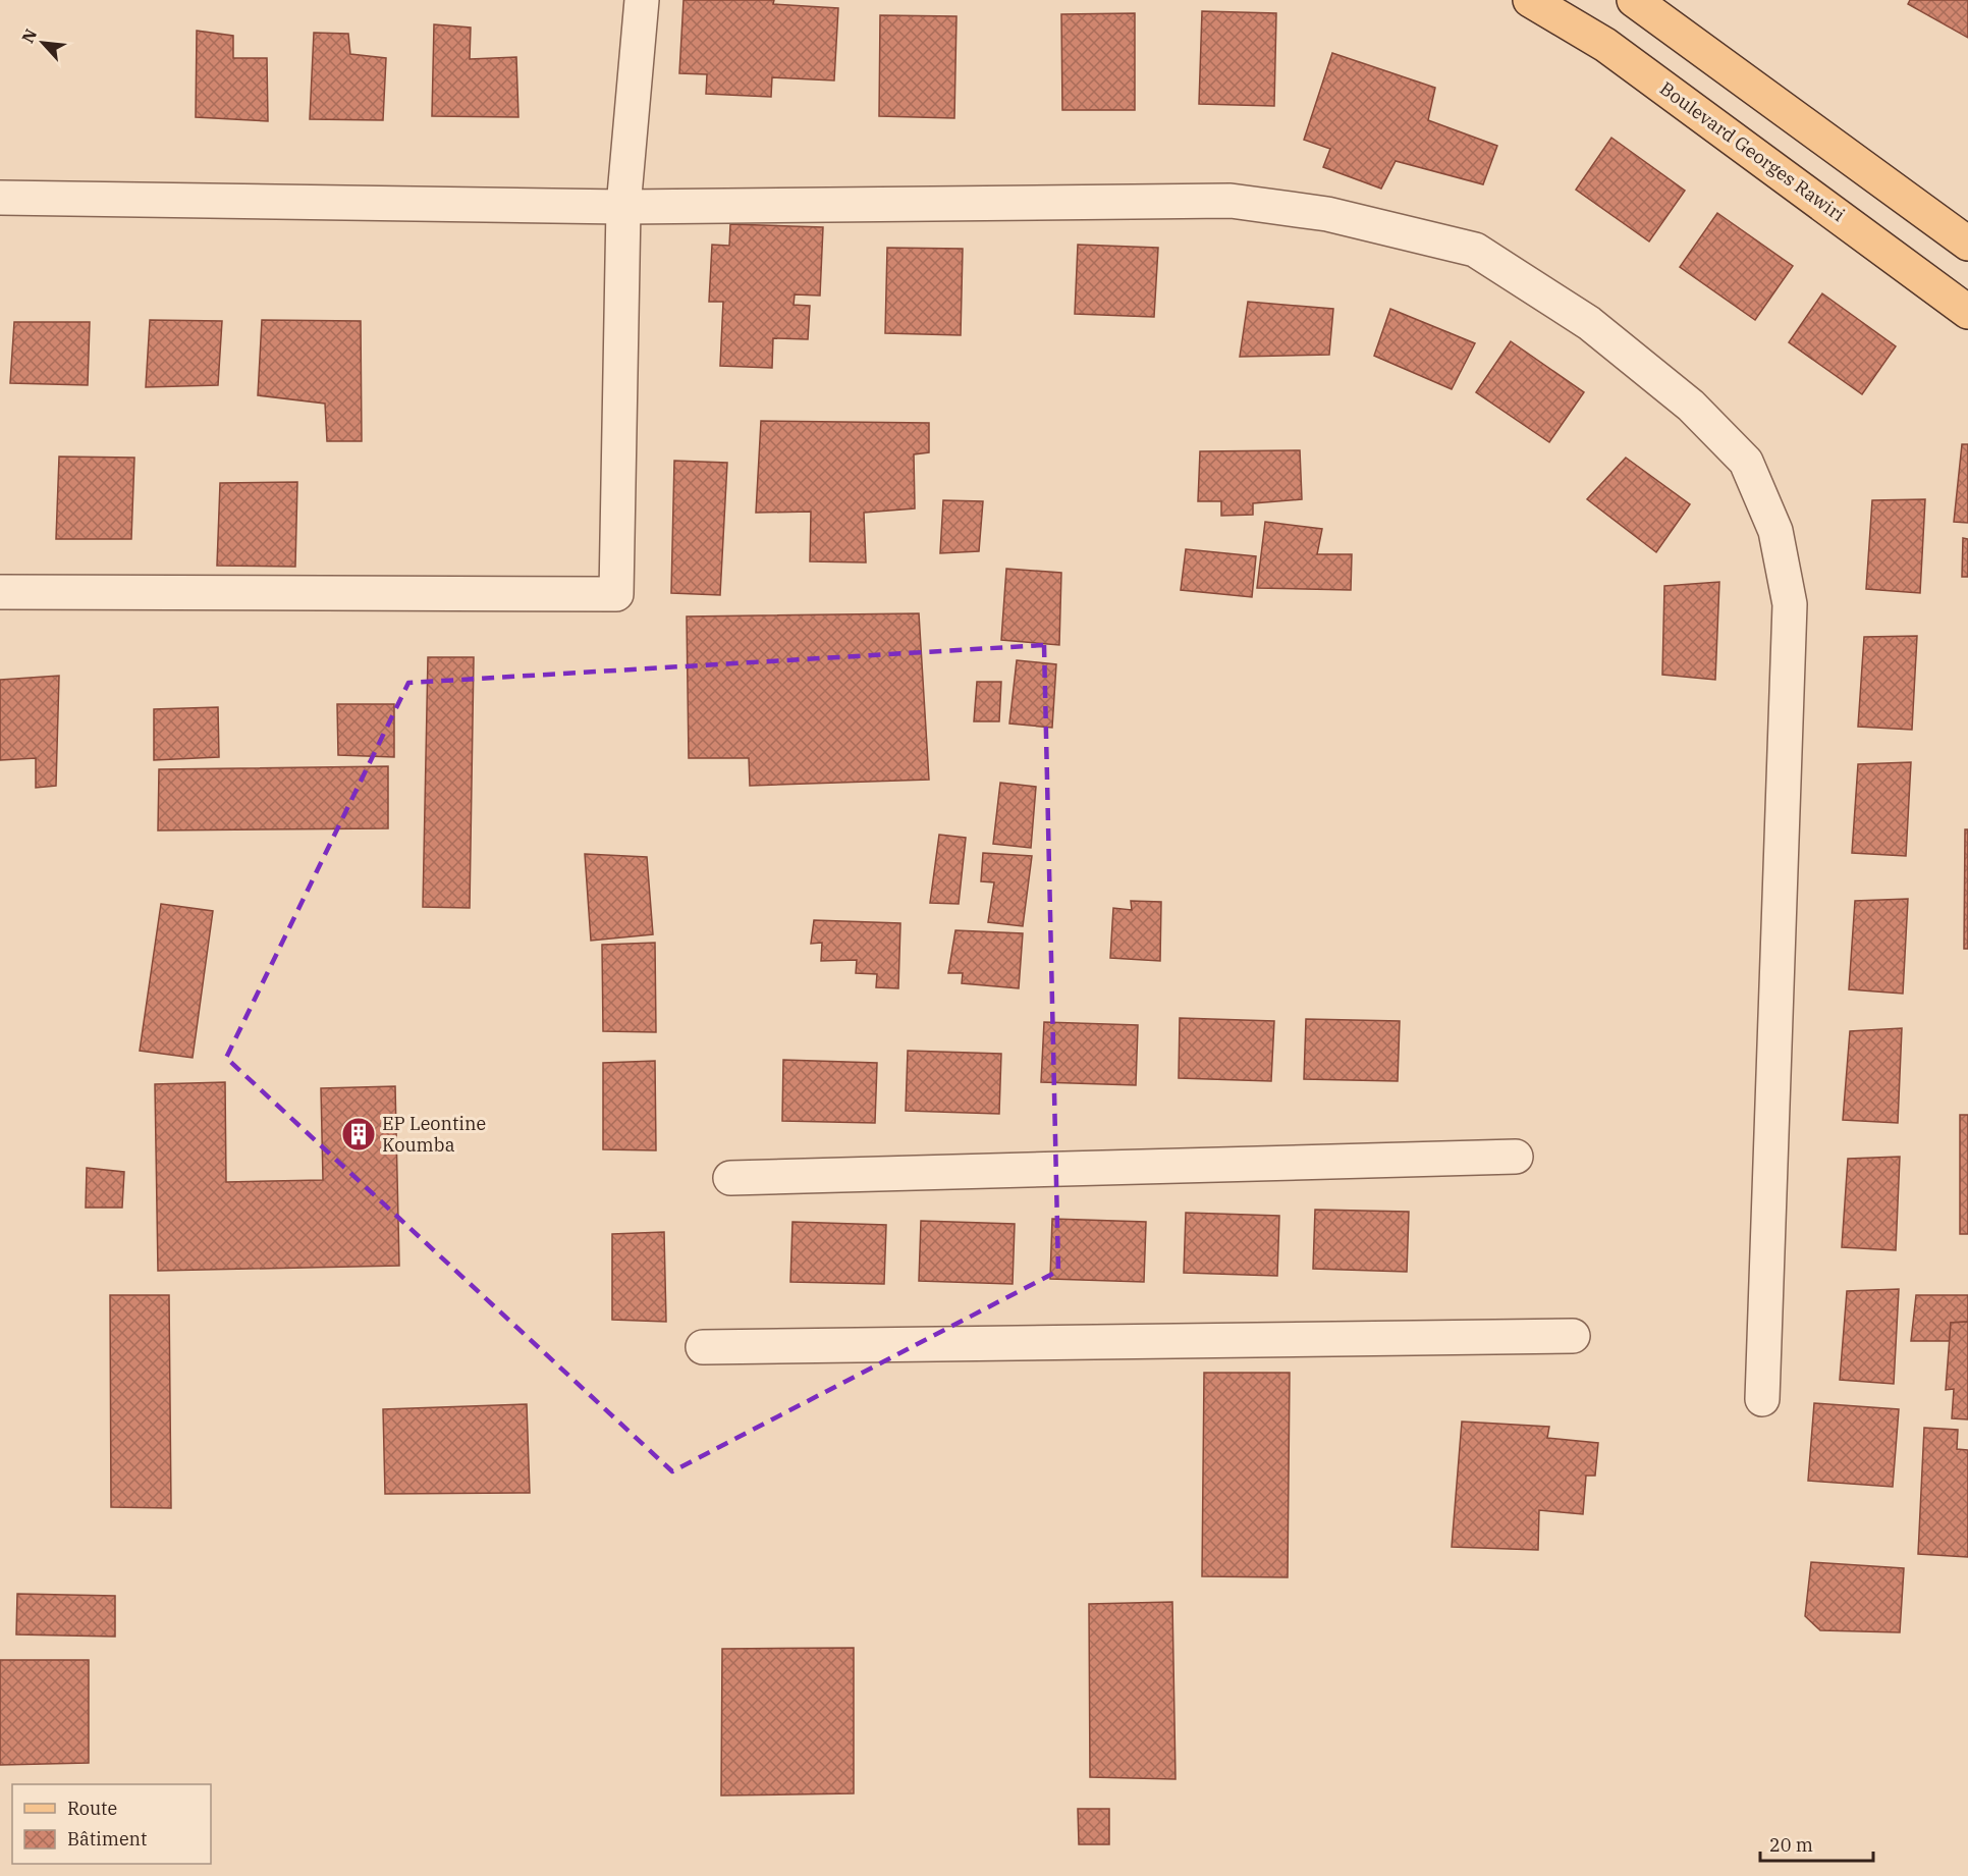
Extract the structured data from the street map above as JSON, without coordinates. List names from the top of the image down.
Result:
{
  "streets": {
    "main road": ["Boulevard Georges Rawiri"]
  },
  "places": {
    "building": ["EP Leontine Koumba"]
  },
  "legend": ["Route", "Bâtiment"],
  "scale_bar": "20 m",
  "north": "top left"
}
